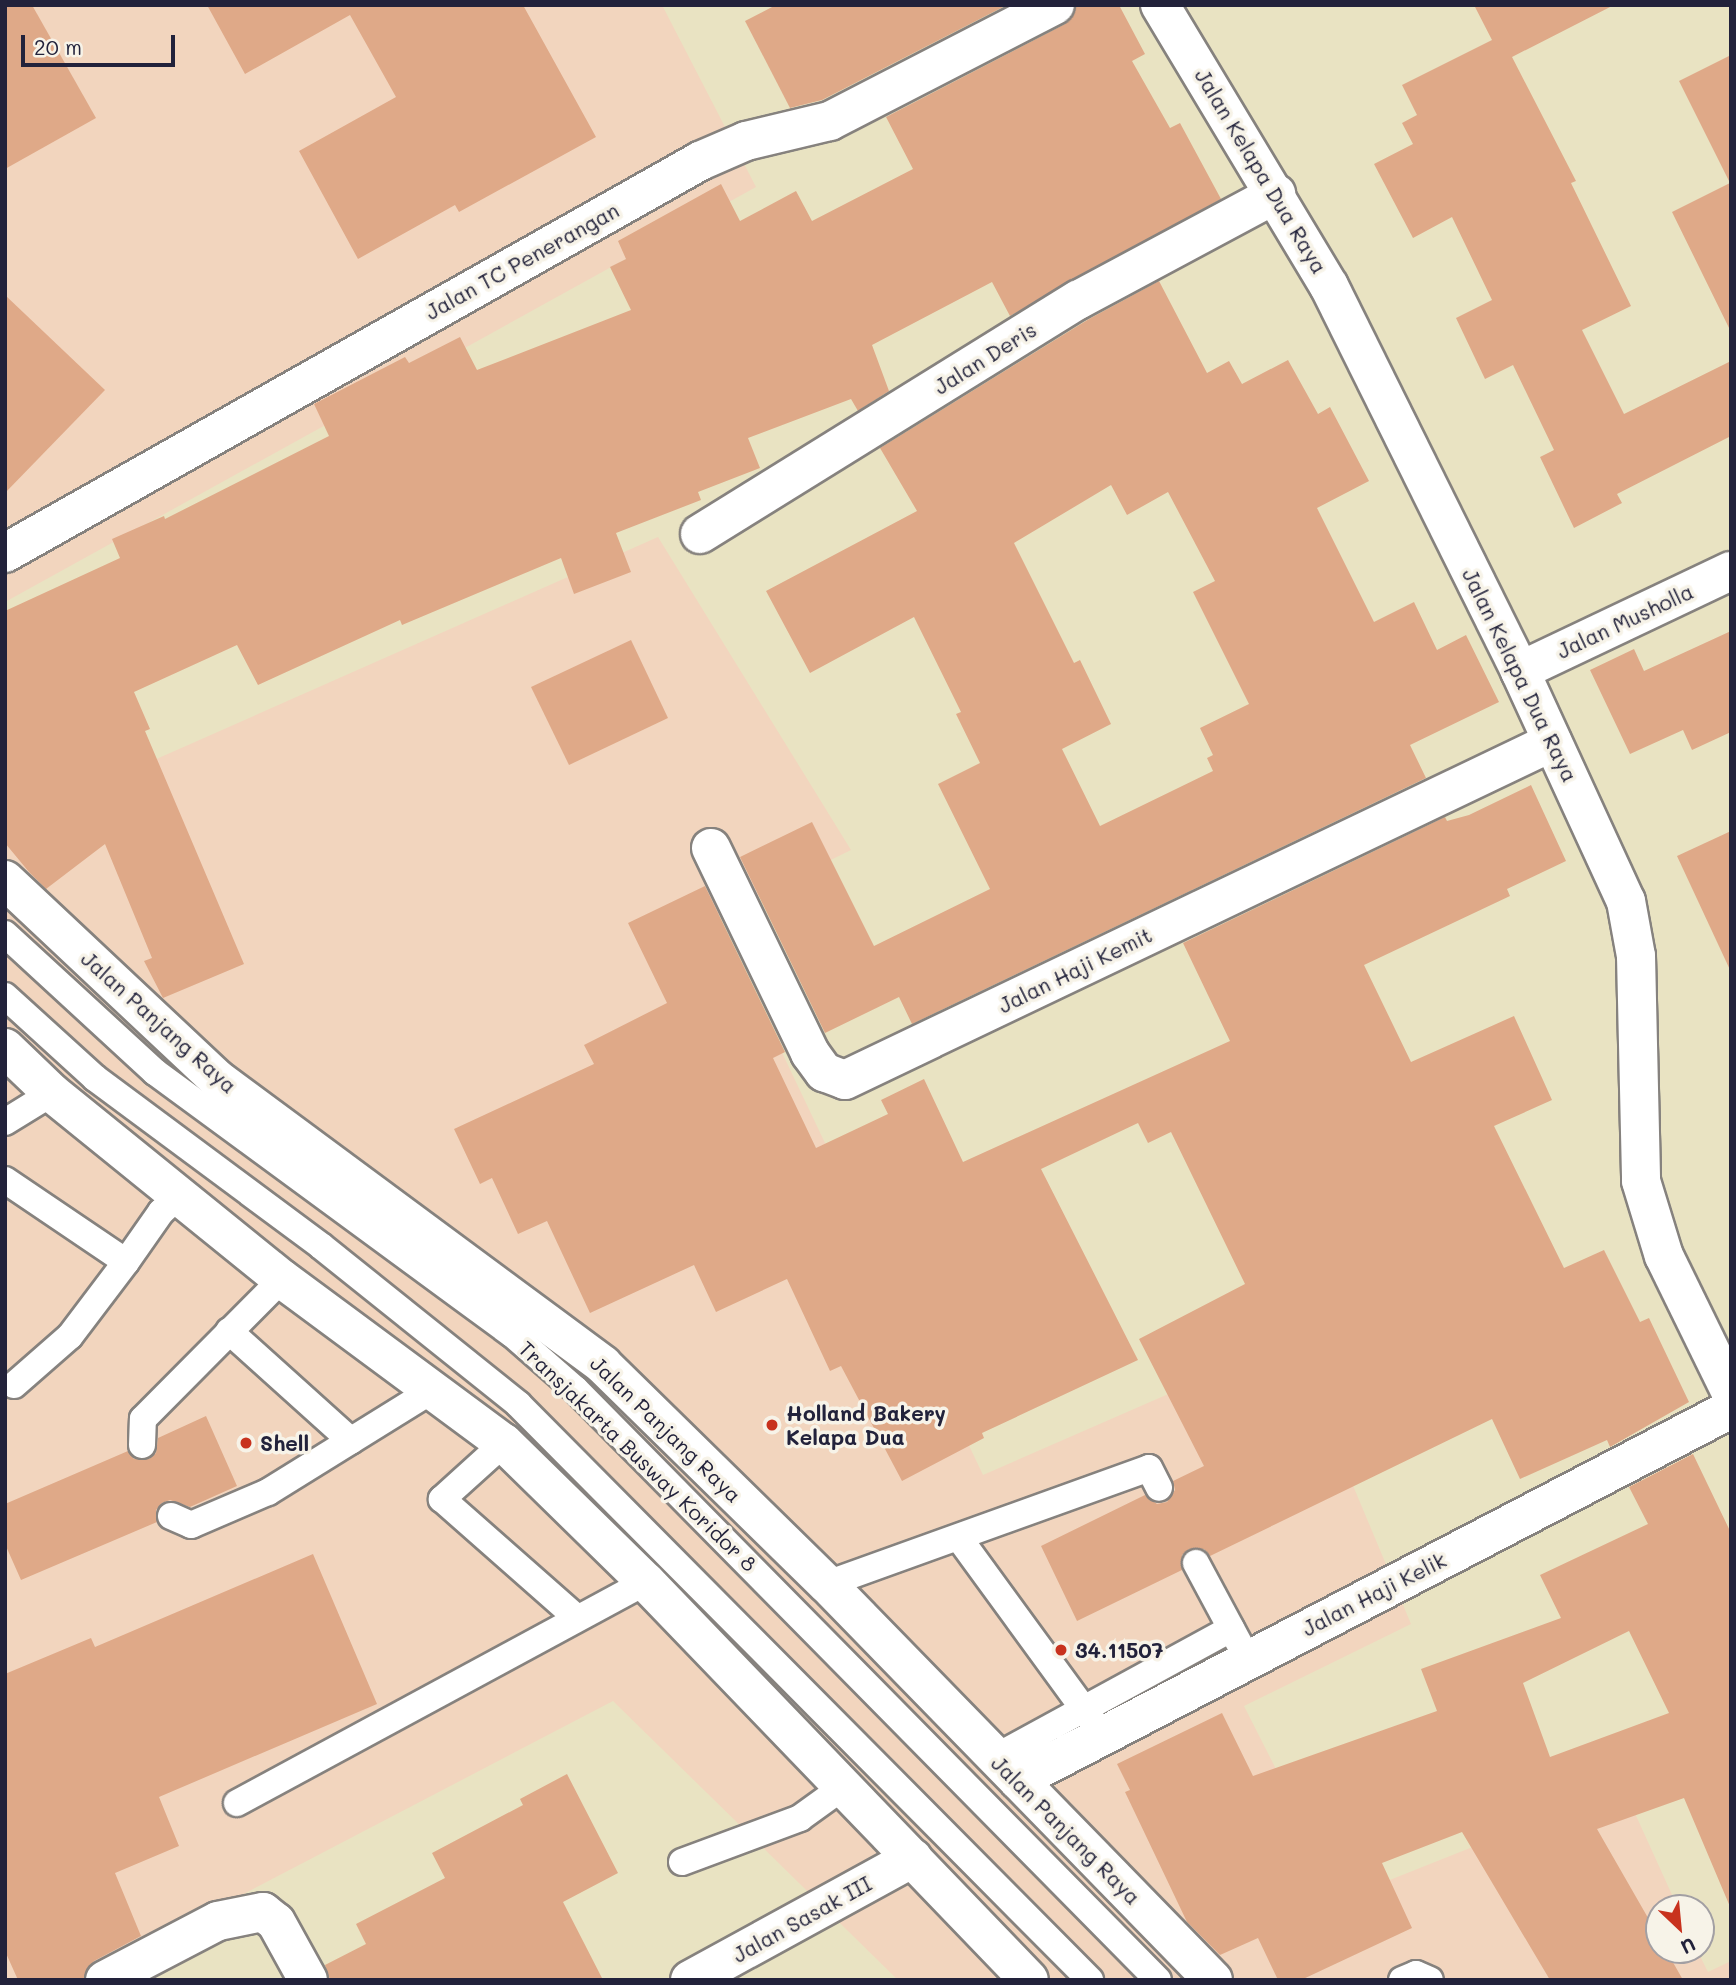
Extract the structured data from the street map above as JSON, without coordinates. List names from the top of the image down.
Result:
{
  "streets": {
    "street": [
      "Jalan Kelapa Dua Raya",
      "Jalan TC Penerangan",
      "Jalan Deris",
      "Jalan Musholla",
      "Jalan Haji Kemit",
      "Jalan Panjang Raya",
      "Jalan Haji Kelik",
      "Jalan Sasak III"
    ],
    "lane": ["Transjakarta Busway Koridor 8"]
  },
  "crossings": [
    ["Jalan Kelapa Dua Raya", "Jalan Deris"],
    ["Jalan Kelapa Dua Raya", "Jalan Musholla"],
    ["Jalan Kelapa Dua Raya", "Jalan Haji Kemit"],
    ["Jalan Panjang Raya", "Jalan Haji Kelik"]
  ],
  "places": ["Holland Bakery Kelapa Dua", "Shell", "34.11507"],
  "scale_bar": "20 m",
  "north": "bottom right"
}
